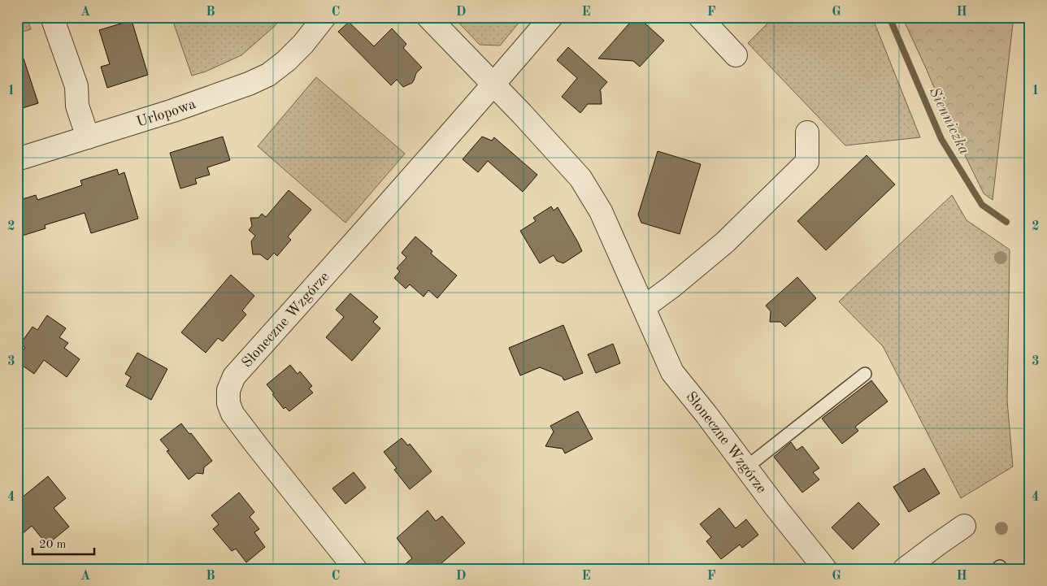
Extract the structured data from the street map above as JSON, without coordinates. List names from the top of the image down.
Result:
{
  "streets": {
    "street": ["Urlopowa", "Słoneczne Wzgórze"]
  },
  "water": ["Sienniczka"],
  "scale_bar": "20 m",
  "grid": {
    "columns": [
      "A",
      "B",
      "C",
      "D",
      "E",
      "F",
      "G",
      "H"
    ],
    "rows": [
      "1",
      "2",
      "3",
      "4"
    ]
  }
}
